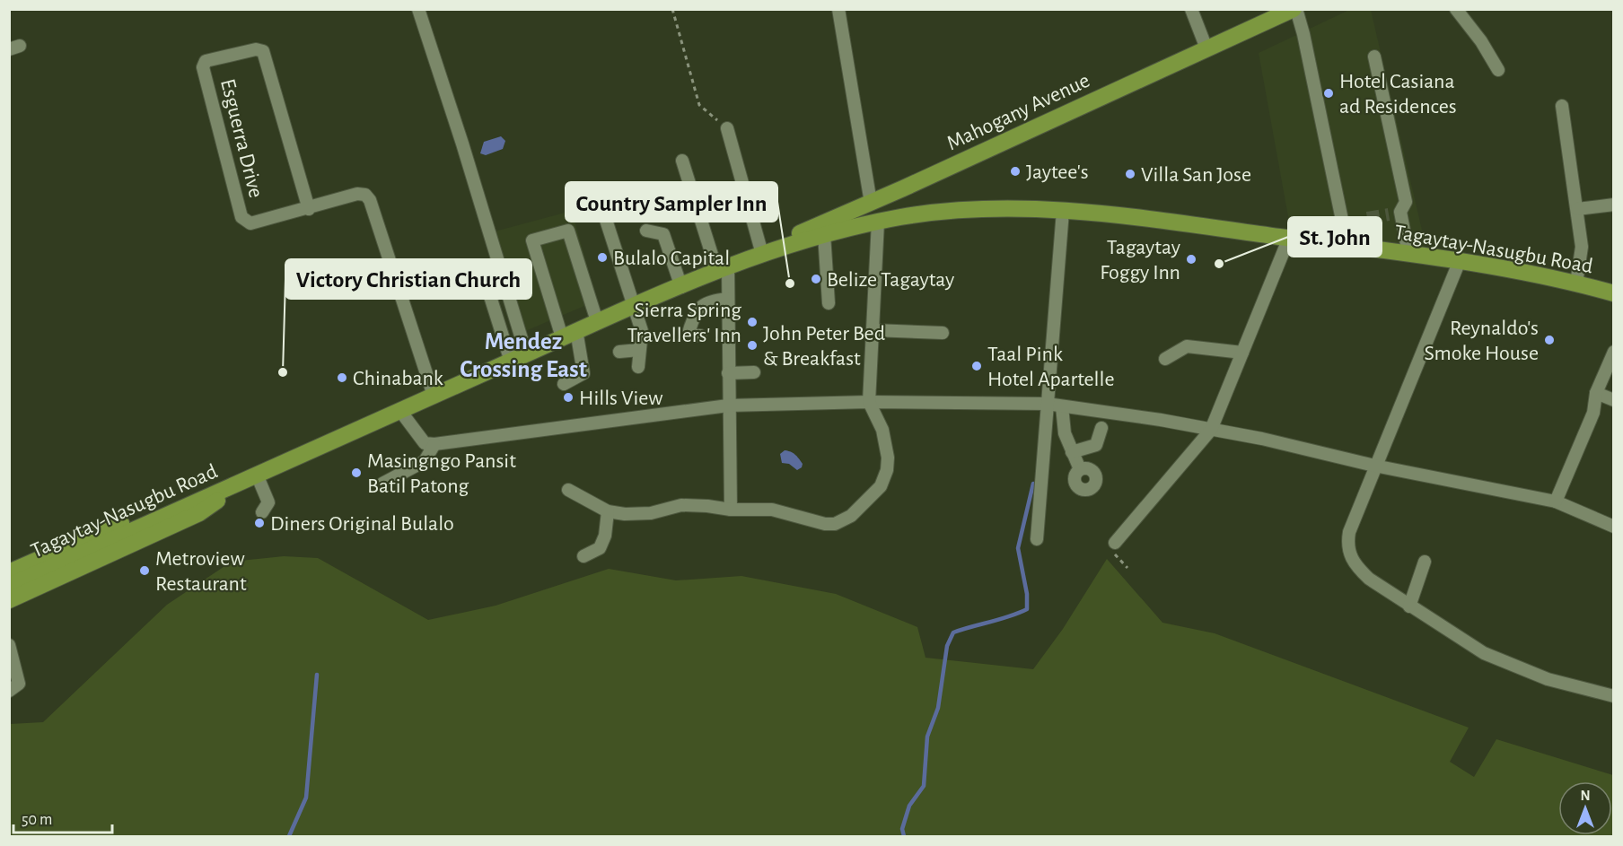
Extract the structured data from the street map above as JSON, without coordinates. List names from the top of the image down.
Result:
{
  "streets": {
    "main road": ["Mahogany Avenue", "Tagaytay-Nasugbu Road"],
    "street": ["Esguerra Drive"]
  },
  "crossings": [
    ["Mahogany Avenue", "Tagaytay-Nasugbu Road"],
    ["Esguerra Drive", "Tagaytay-Nasugbu Road"]
  ],
  "districts": ["Mendez Crossing East"],
  "places": [
    "Hotel Casiana ad Residences",
    "Jaytee's",
    "Villa San Jose",
    "Bulalo Capital",
    "Tagaytay Foggy Inn",
    "St. John",
    "Belize Tagaytay",
    "Country Sampler Inn",
    "Sierra Spring Travellers' Inn",
    "Reynaldo's Smoke House",
    "John Peter Bed & Breakfast",
    "Taal Pink Hotel Apartelle",
    "Victory Christian Church",
    "Chinabank",
    "Hills View",
    "Masingngo Pansit Batil Patong",
    "Diners Original Bulalo",
    "Metroview Restaurant"
  ],
  "scale_bar": "50 m",
  "north": "top"
}
